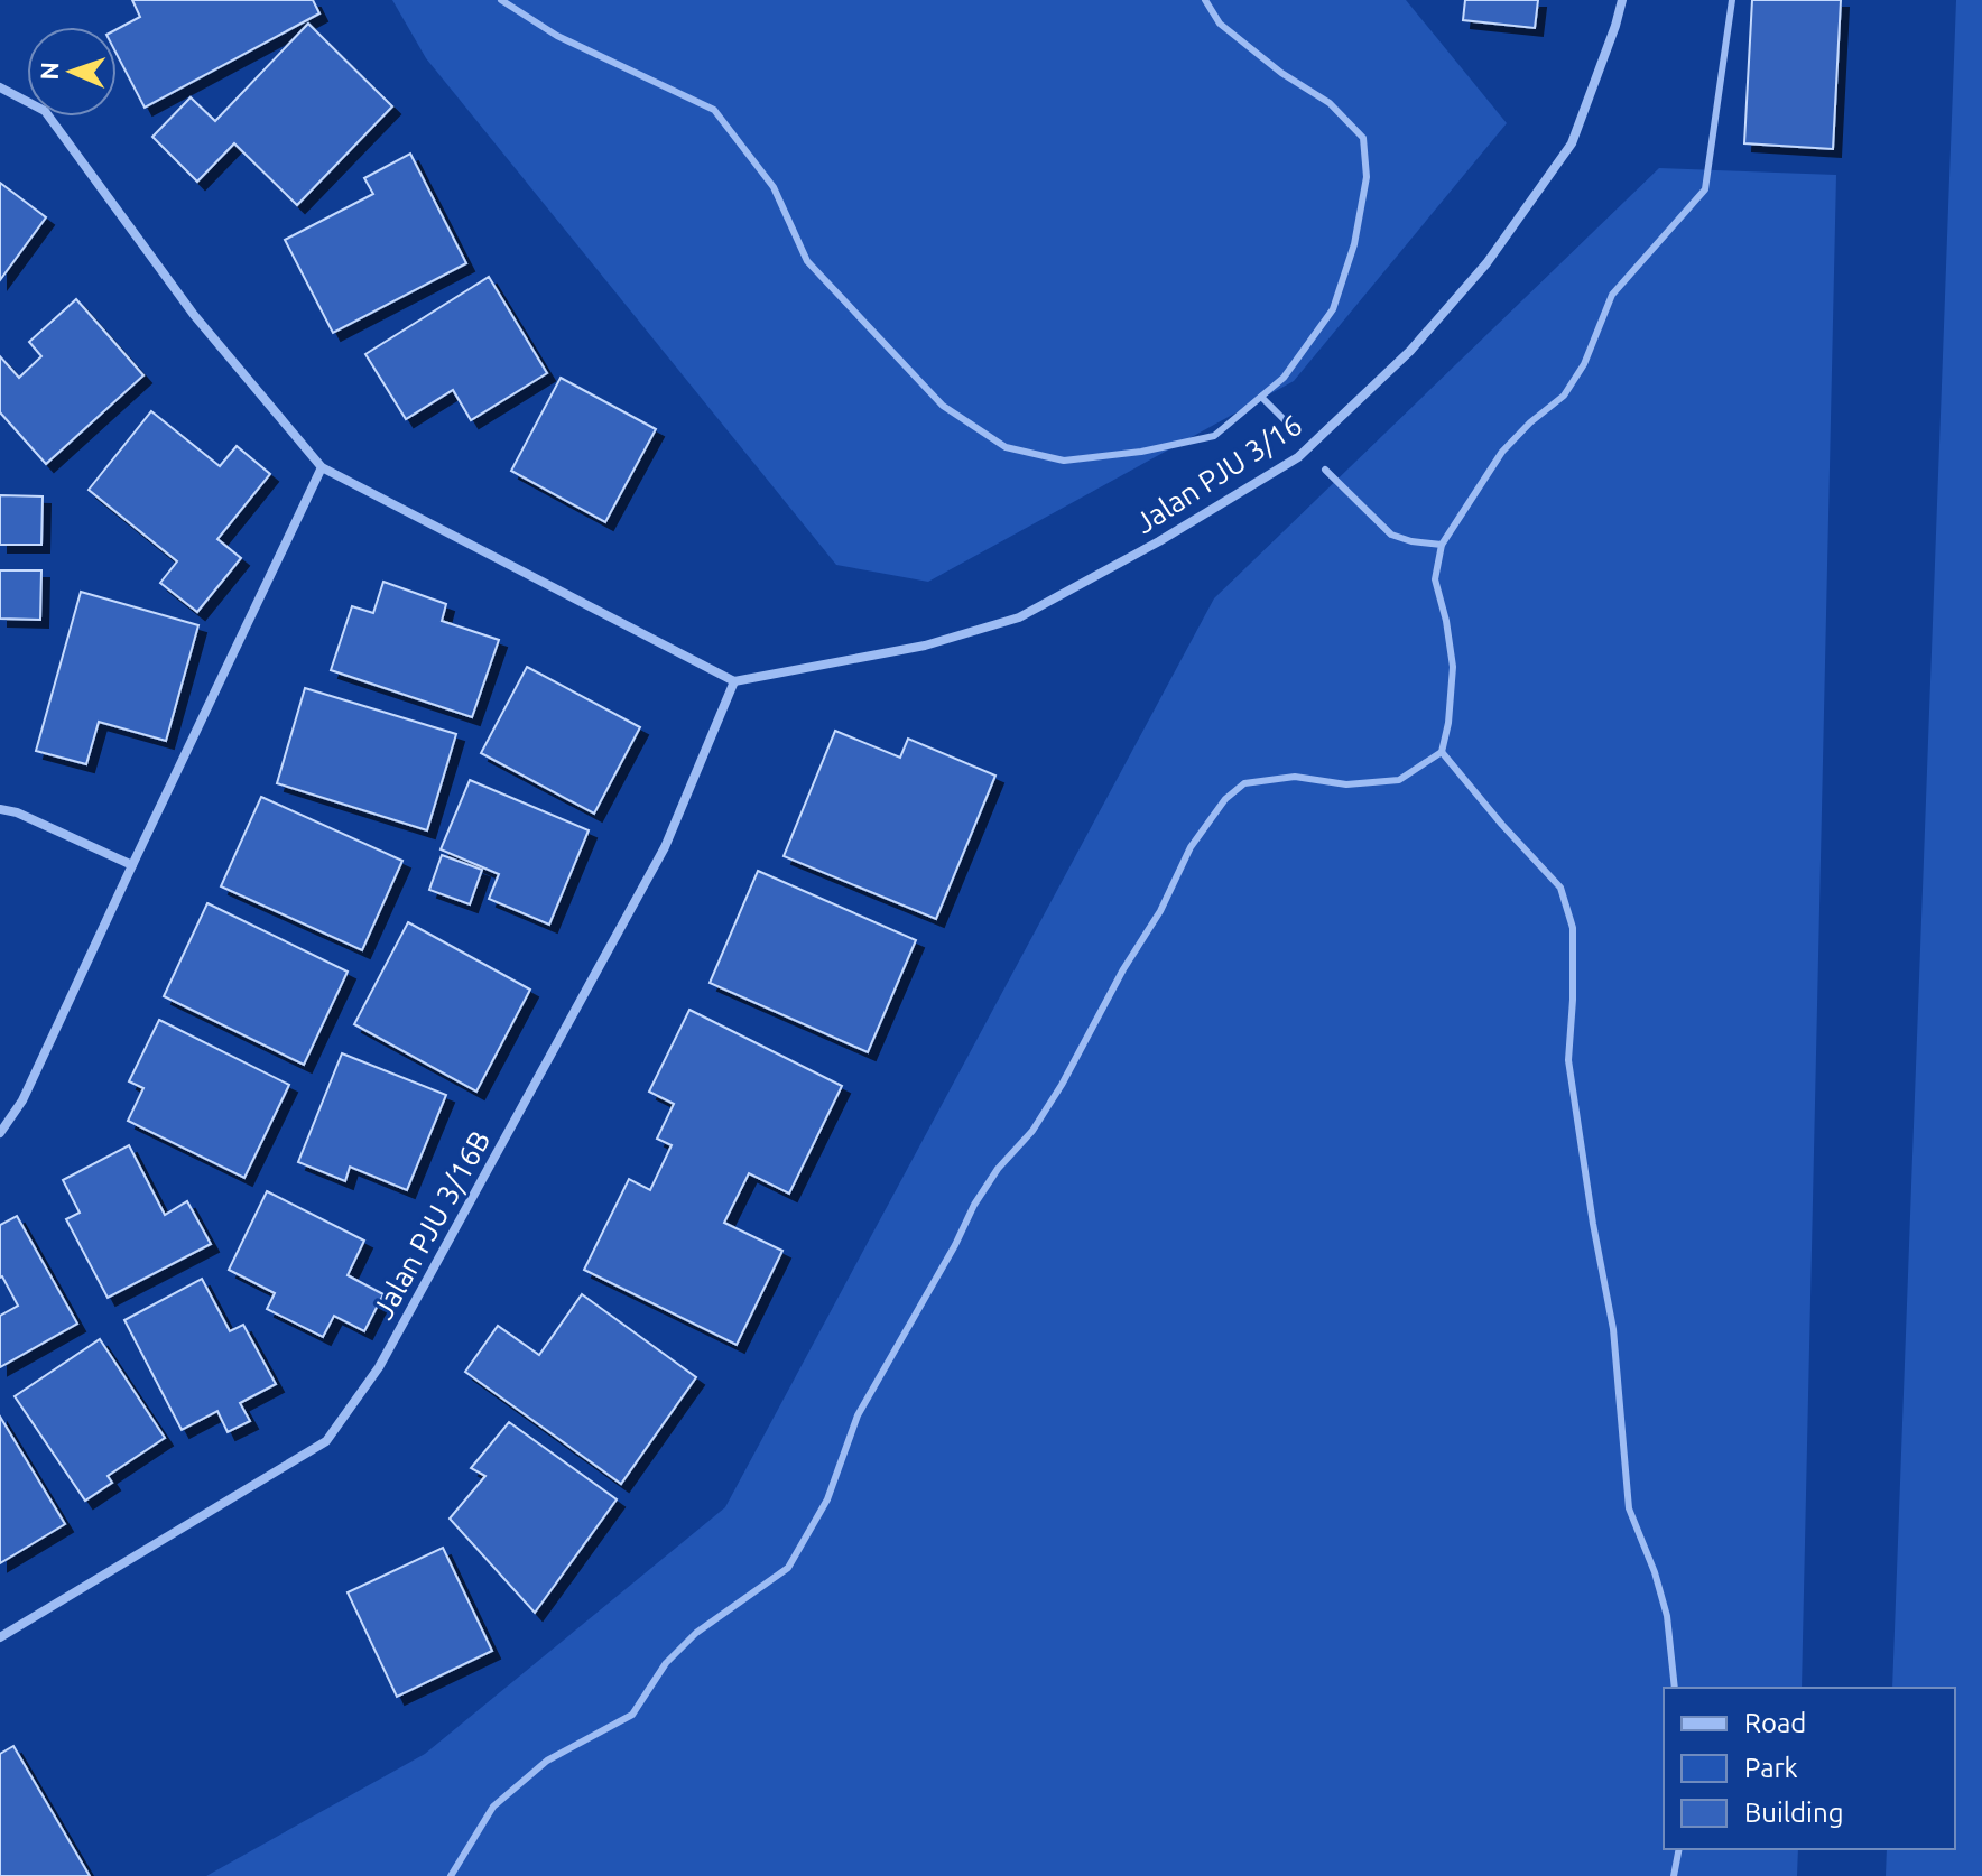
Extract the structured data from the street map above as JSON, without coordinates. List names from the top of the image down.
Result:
{
  "streets": {
    "street": ["Jalan PJU 3/16", "Jalan PJU 3/16B"]
  },
  "crossings": [
    ["Jalan PJU 3/16", "Jalan PJU 3/16B"]
  ],
  "legend": ["Road", "Park", "Building"],
  "north": "left"
}
